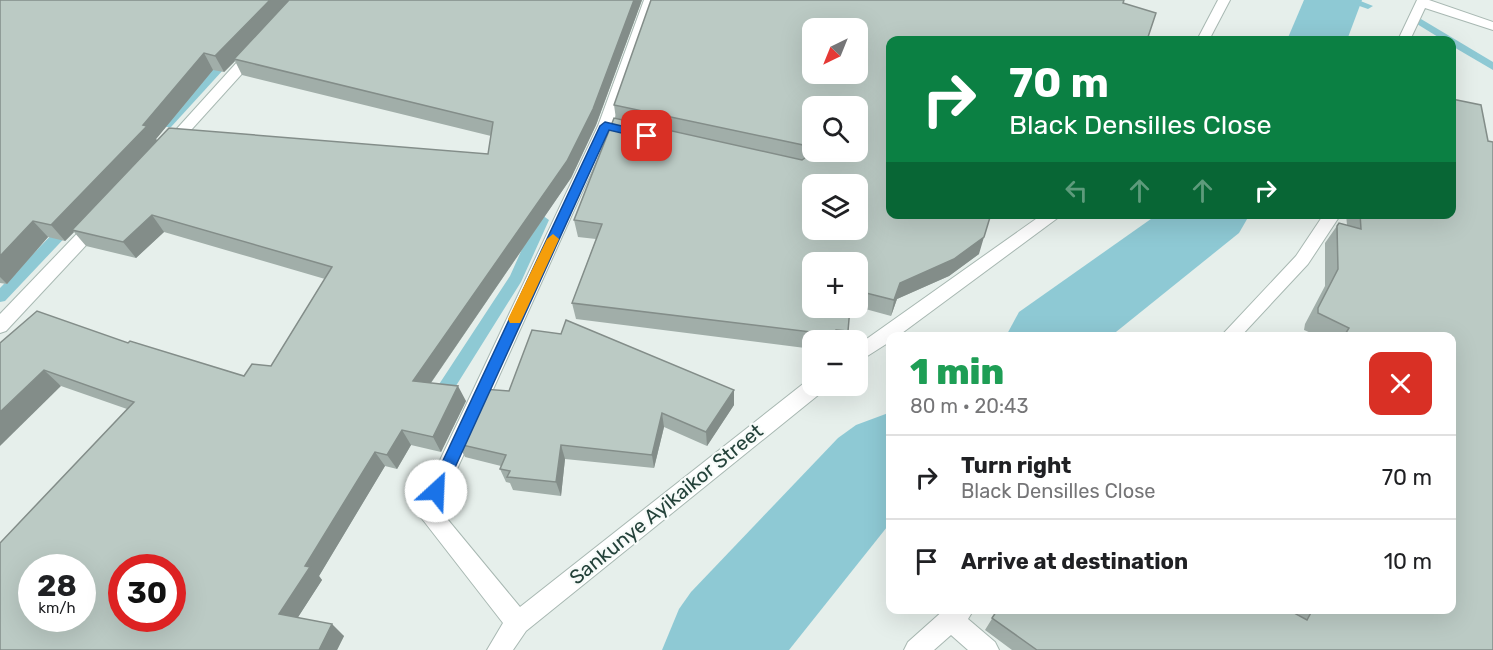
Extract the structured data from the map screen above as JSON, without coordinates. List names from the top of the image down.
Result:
{
  "streets": {
    "street": ["Sankunye Ayikaikor Street"]
  },
  "north": "bottom left",
  "page": {
    "map_buttons": ["+", "−"],
    "turn": ["70 m", "Black Densilles Close"],
    "heading": ["1 min", "80 m · 20:43"],
    "list": [
      {
        "name": "Turn right",
        "note": "Black Densilles Close",
        "value": "70 m"
      },
      {
        "name": "Arrive at destination",
        "value": "10 m"
      }
    ],
    "speed": "28 km/h",
    "limit": "30"
  }
}
